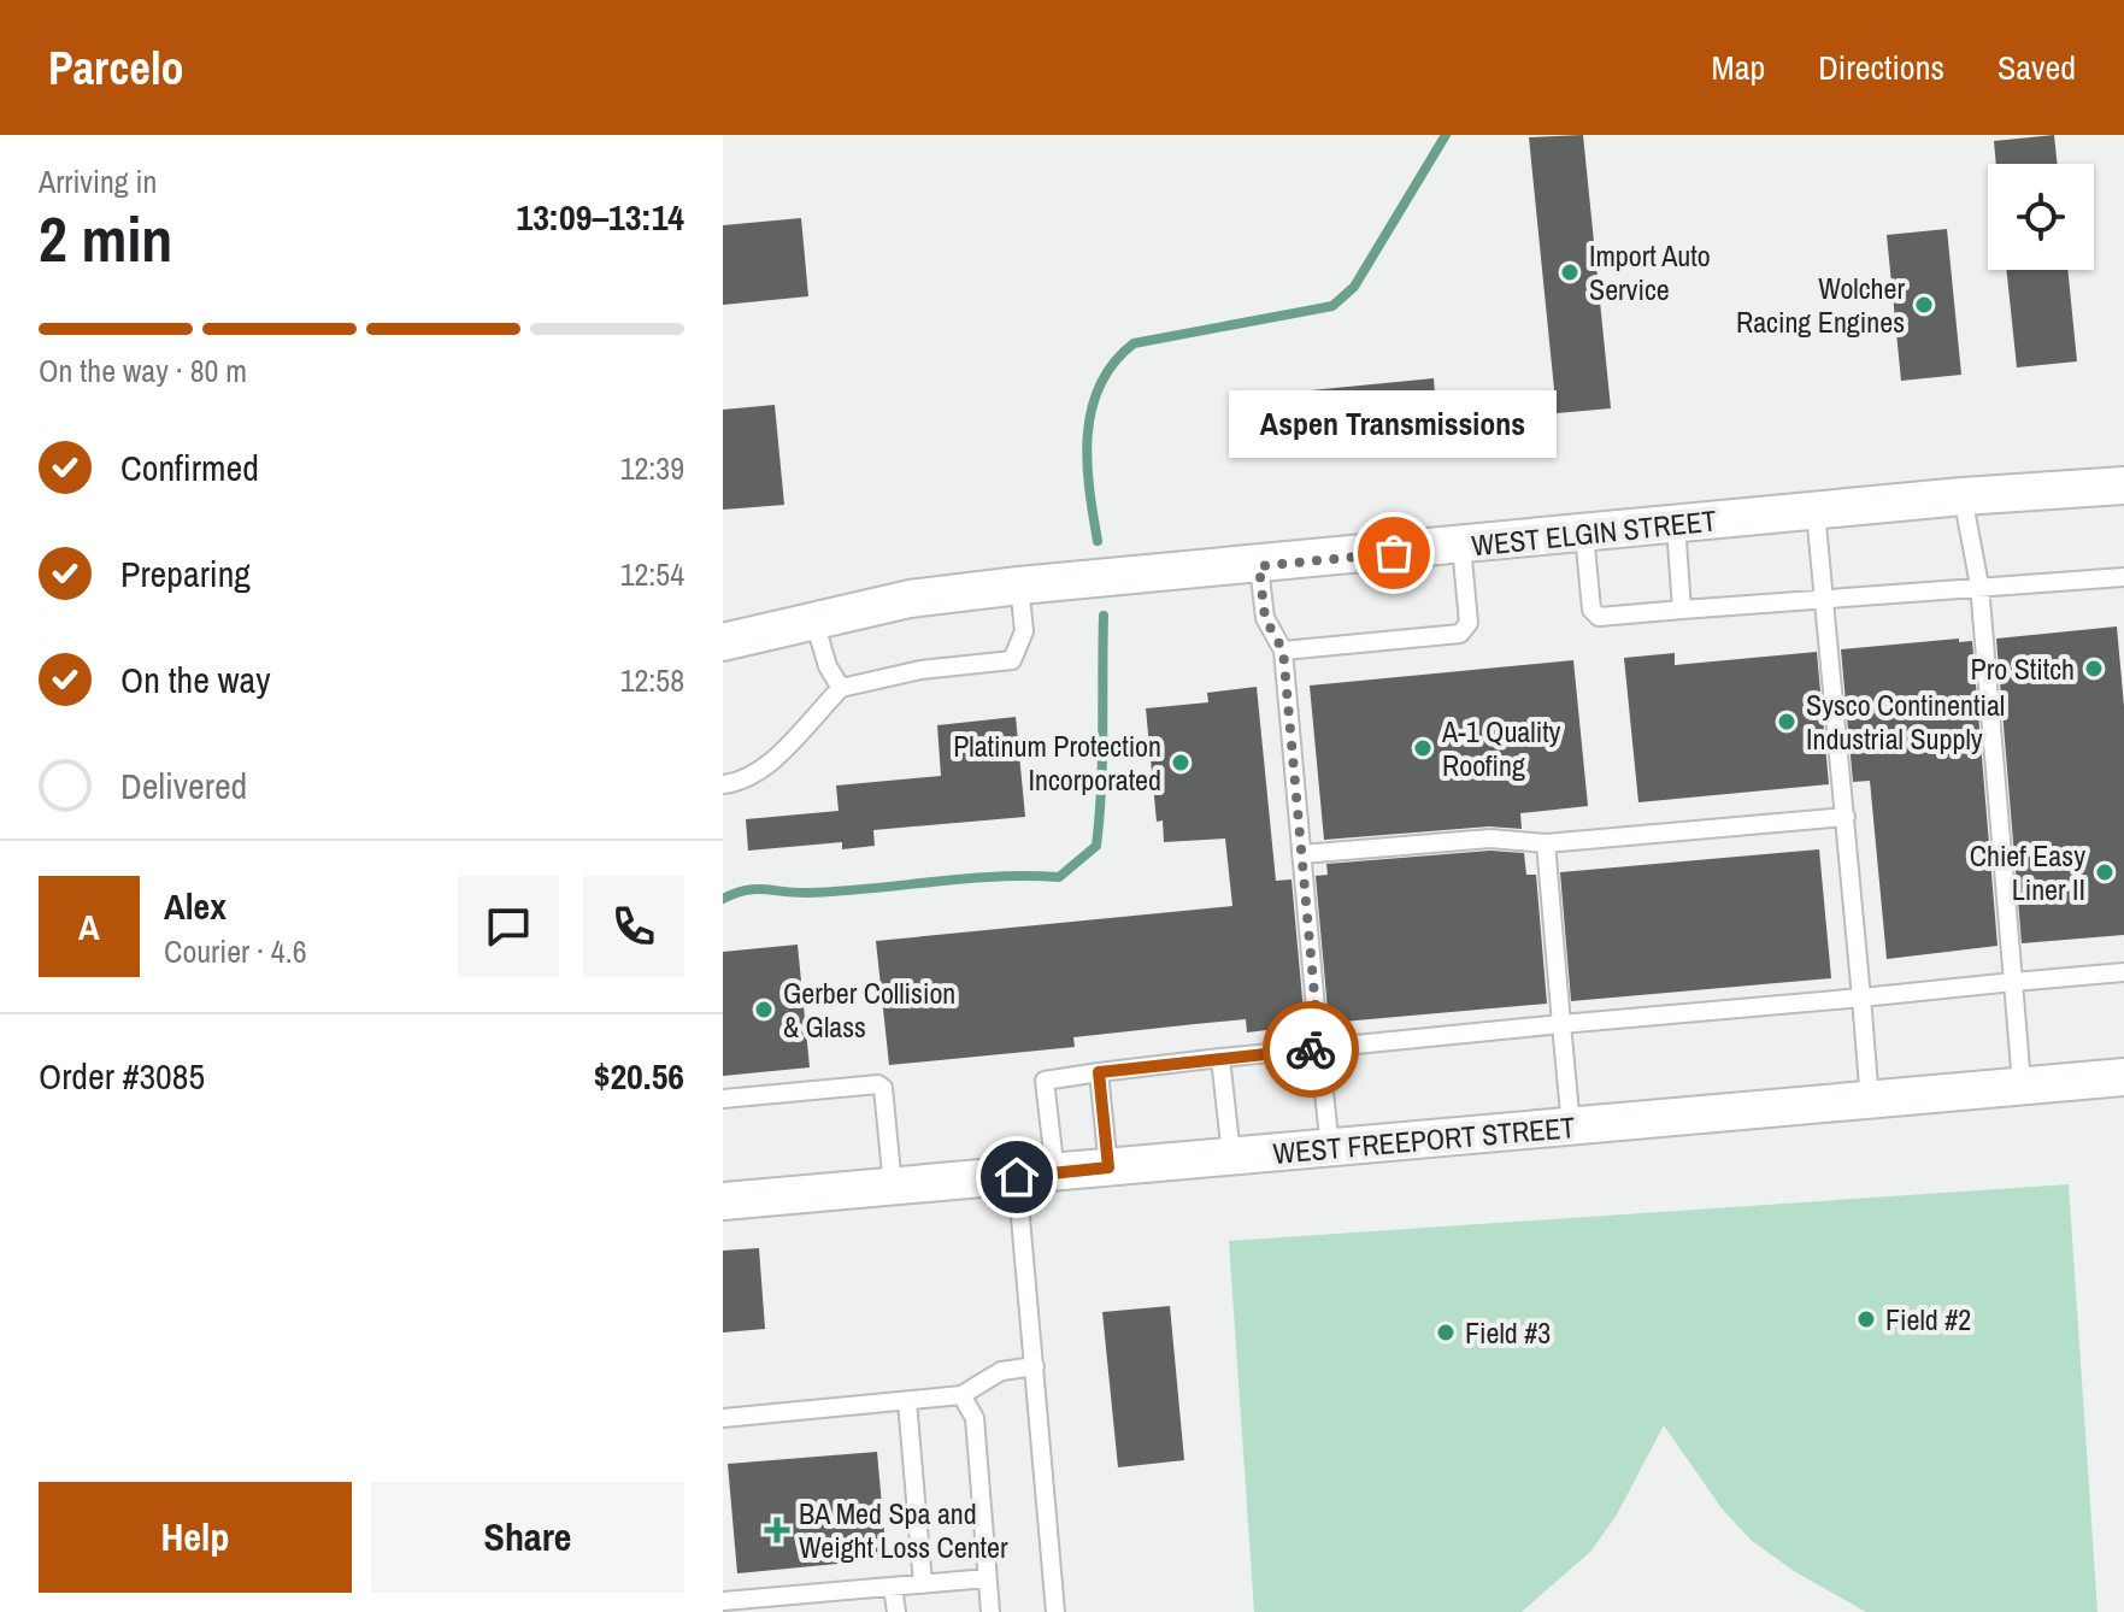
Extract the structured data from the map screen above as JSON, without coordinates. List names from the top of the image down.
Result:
{
  "streets": {
    "street": ["WEST ELGIN STREET", "WEST FREEPORT STREET"]
  },
  "places": {
    "other": [
      "Import Auto Service",
      "Wolcher Racing Engines",
      "Aspen Transmissions",
      "Pro Stitch",
      "Sysco Continential Industrial Supply",
      "A-1 Quality Roofing",
      "Platinum Protection Incorporated",
      "Chief Easy Liner II",
      "Gerber Collision & Glass",
      "Field #2",
      "Field #3"
    ],
    "health": ["BA Med Spa and Weight Loss Center"]
  },
  "page": {
    "header": "Parcelo",
    "nav": ["Map", "Directions", "Saved"],
    "heading": ["2 min", "Arriving in", "13:09–13:14"],
    "panel": [
      "Alex",
      "Courier · 4.6",
      "Order #3085",
      "$20.56"
    ],
    "bar": "On the way · 80 m",
    "bubble": "Aspen Transmissions",
    "list": [
      ["Confirmed", "12:39"],
      ["Preparing", "12:54"],
      ["On the way", "12:58"],
      "Delivered"
    ],
    "round": "A",
    "buttons": ["Help", "Share"]
  }
}
